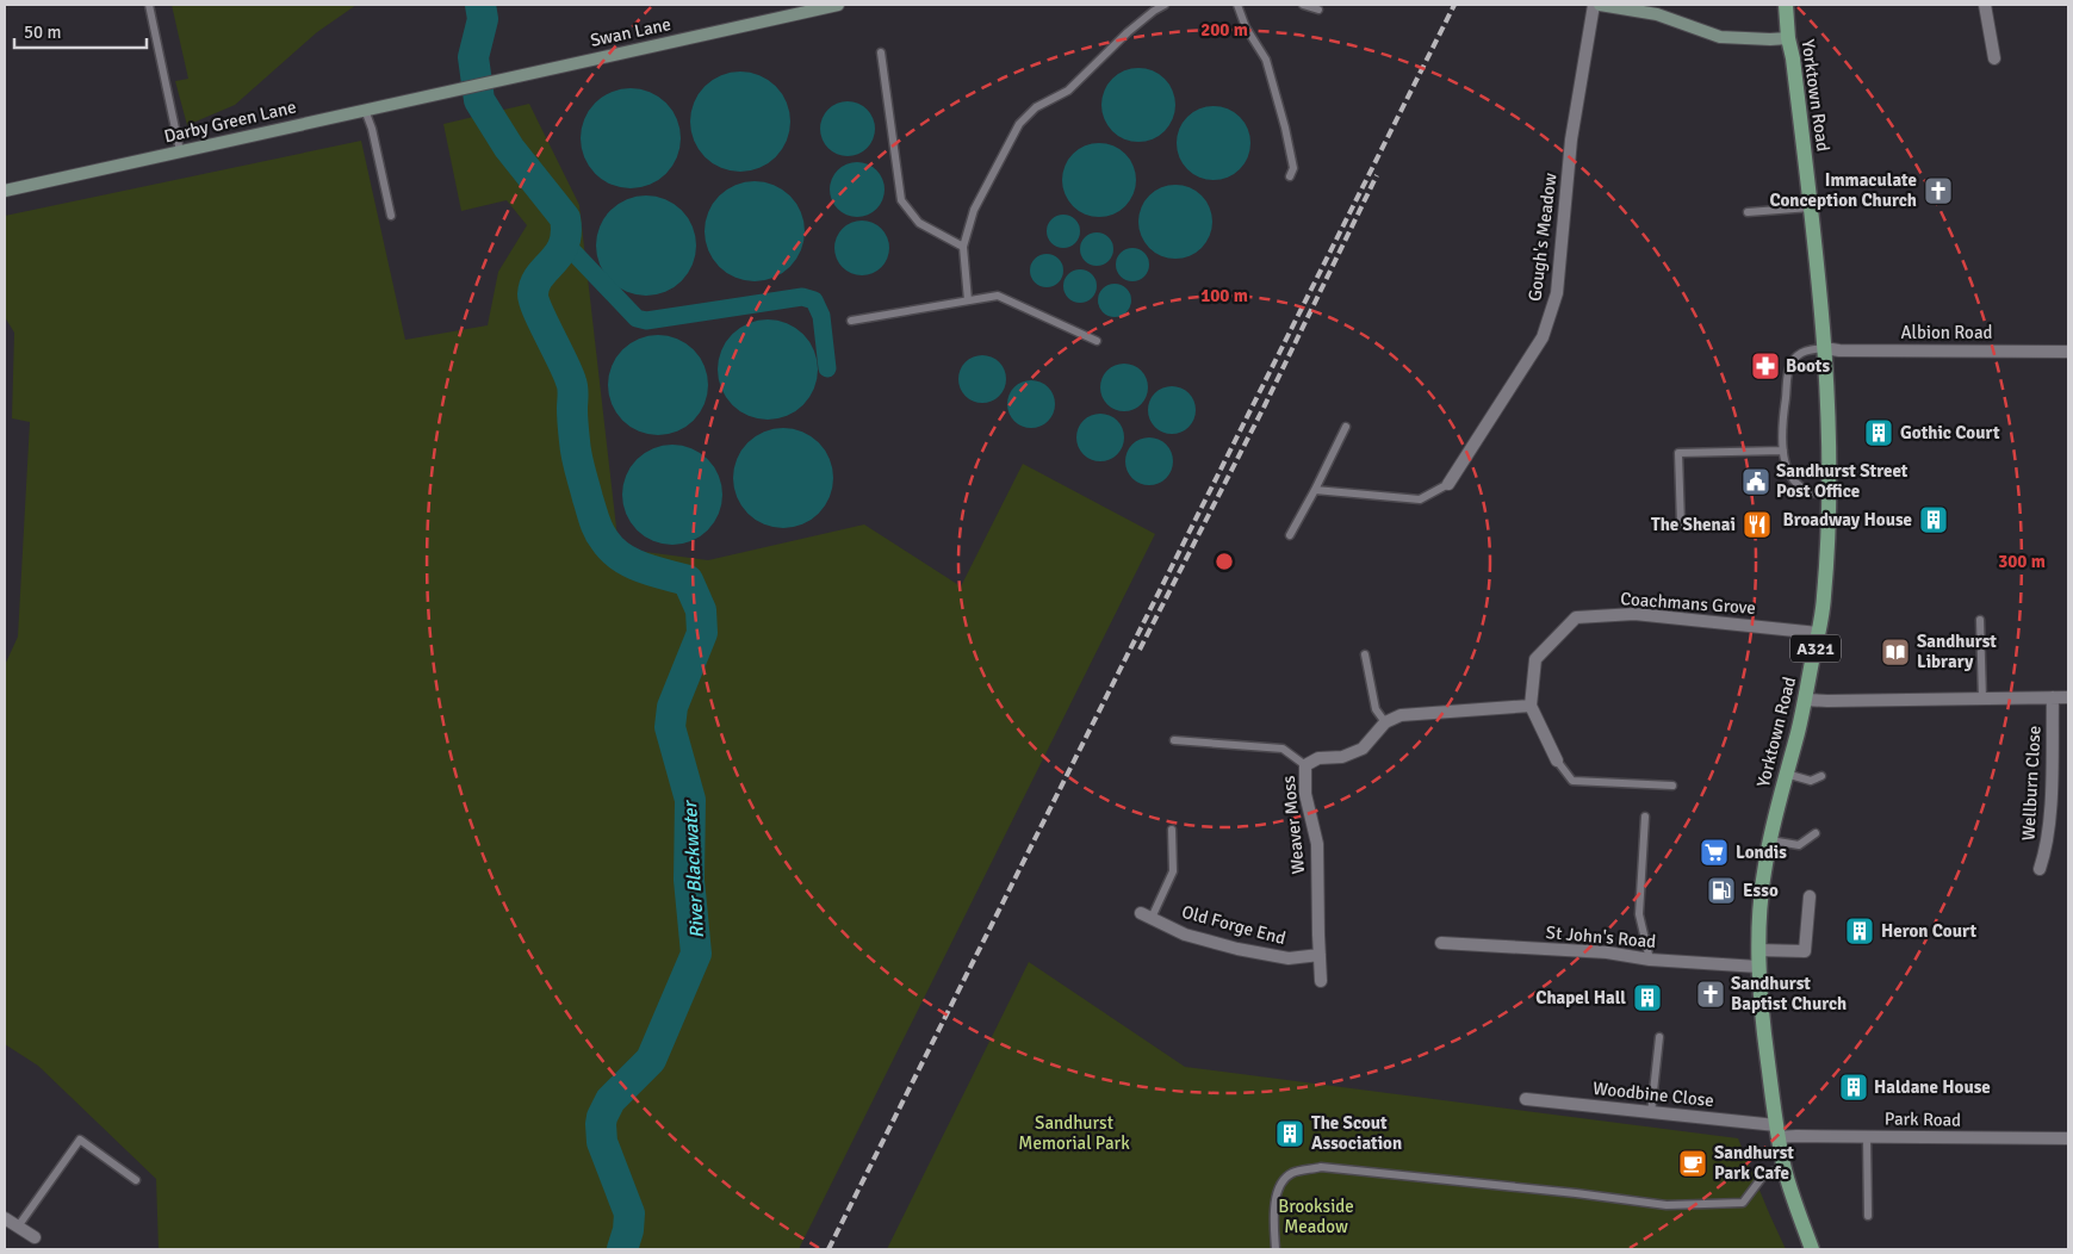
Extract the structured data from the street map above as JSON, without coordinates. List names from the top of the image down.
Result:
{
  "streets": {
    "main road": ["Yorktown Road", "A321"],
    "street": [
      "Swan Lane",
      "Darby Green Lane",
      "Gough's Meadow",
      "Albion Road",
      "Coachmans Grove",
      "Wellburn Close",
      "Weaver Moss",
      "Old Forge End",
      "St John's Road",
      "Woodbine Close",
      "Park Road"
    ]
  },
  "crossings": [
    ["Swan Lane", "Darby Green Lane"],
    ["Yorktown Road", "Albion Road"],
    ["Yorktown Road", "Coachmans Grove"],
    ["Yorktown Road", "St John's Road"],
    ["Yorktown Road", "Woodbine Close"],
    ["Yorktown Road", "Park Road"],
    ["Weaver Moss", "Old Forge End"],
    ["Woodbine Close", "Park Road"]
  ],
  "water": ["River Blackwater"],
  "parks": ["Sandhurst Memorial Park", "Brookside Meadow"],
  "places": {
    "church": ["Immaculate Conception Church", "Sandhurst Baptist Church"],
    "pharmacy": ["Boots"],
    "building": [
      "Gothic Court",
      "Broadway House",
      "Heron Court",
      "Chapel Hall",
      "Haldane House",
      "The Scout Association"
    ],
    "public building": ["Sandhurst Street Post Office"],
    "restaurant": ["The Shenai"],
    "library": ["Sandhurst Library"],
    "supermarket": ["Londis"],
    "fuel station": ["Esso"],
    "cafe": ["Sandhurst Park Cafe"]
  },
  "scale_bar": "50 m",
  "rings": ["200 m", "100 m", "300 m"]
}
